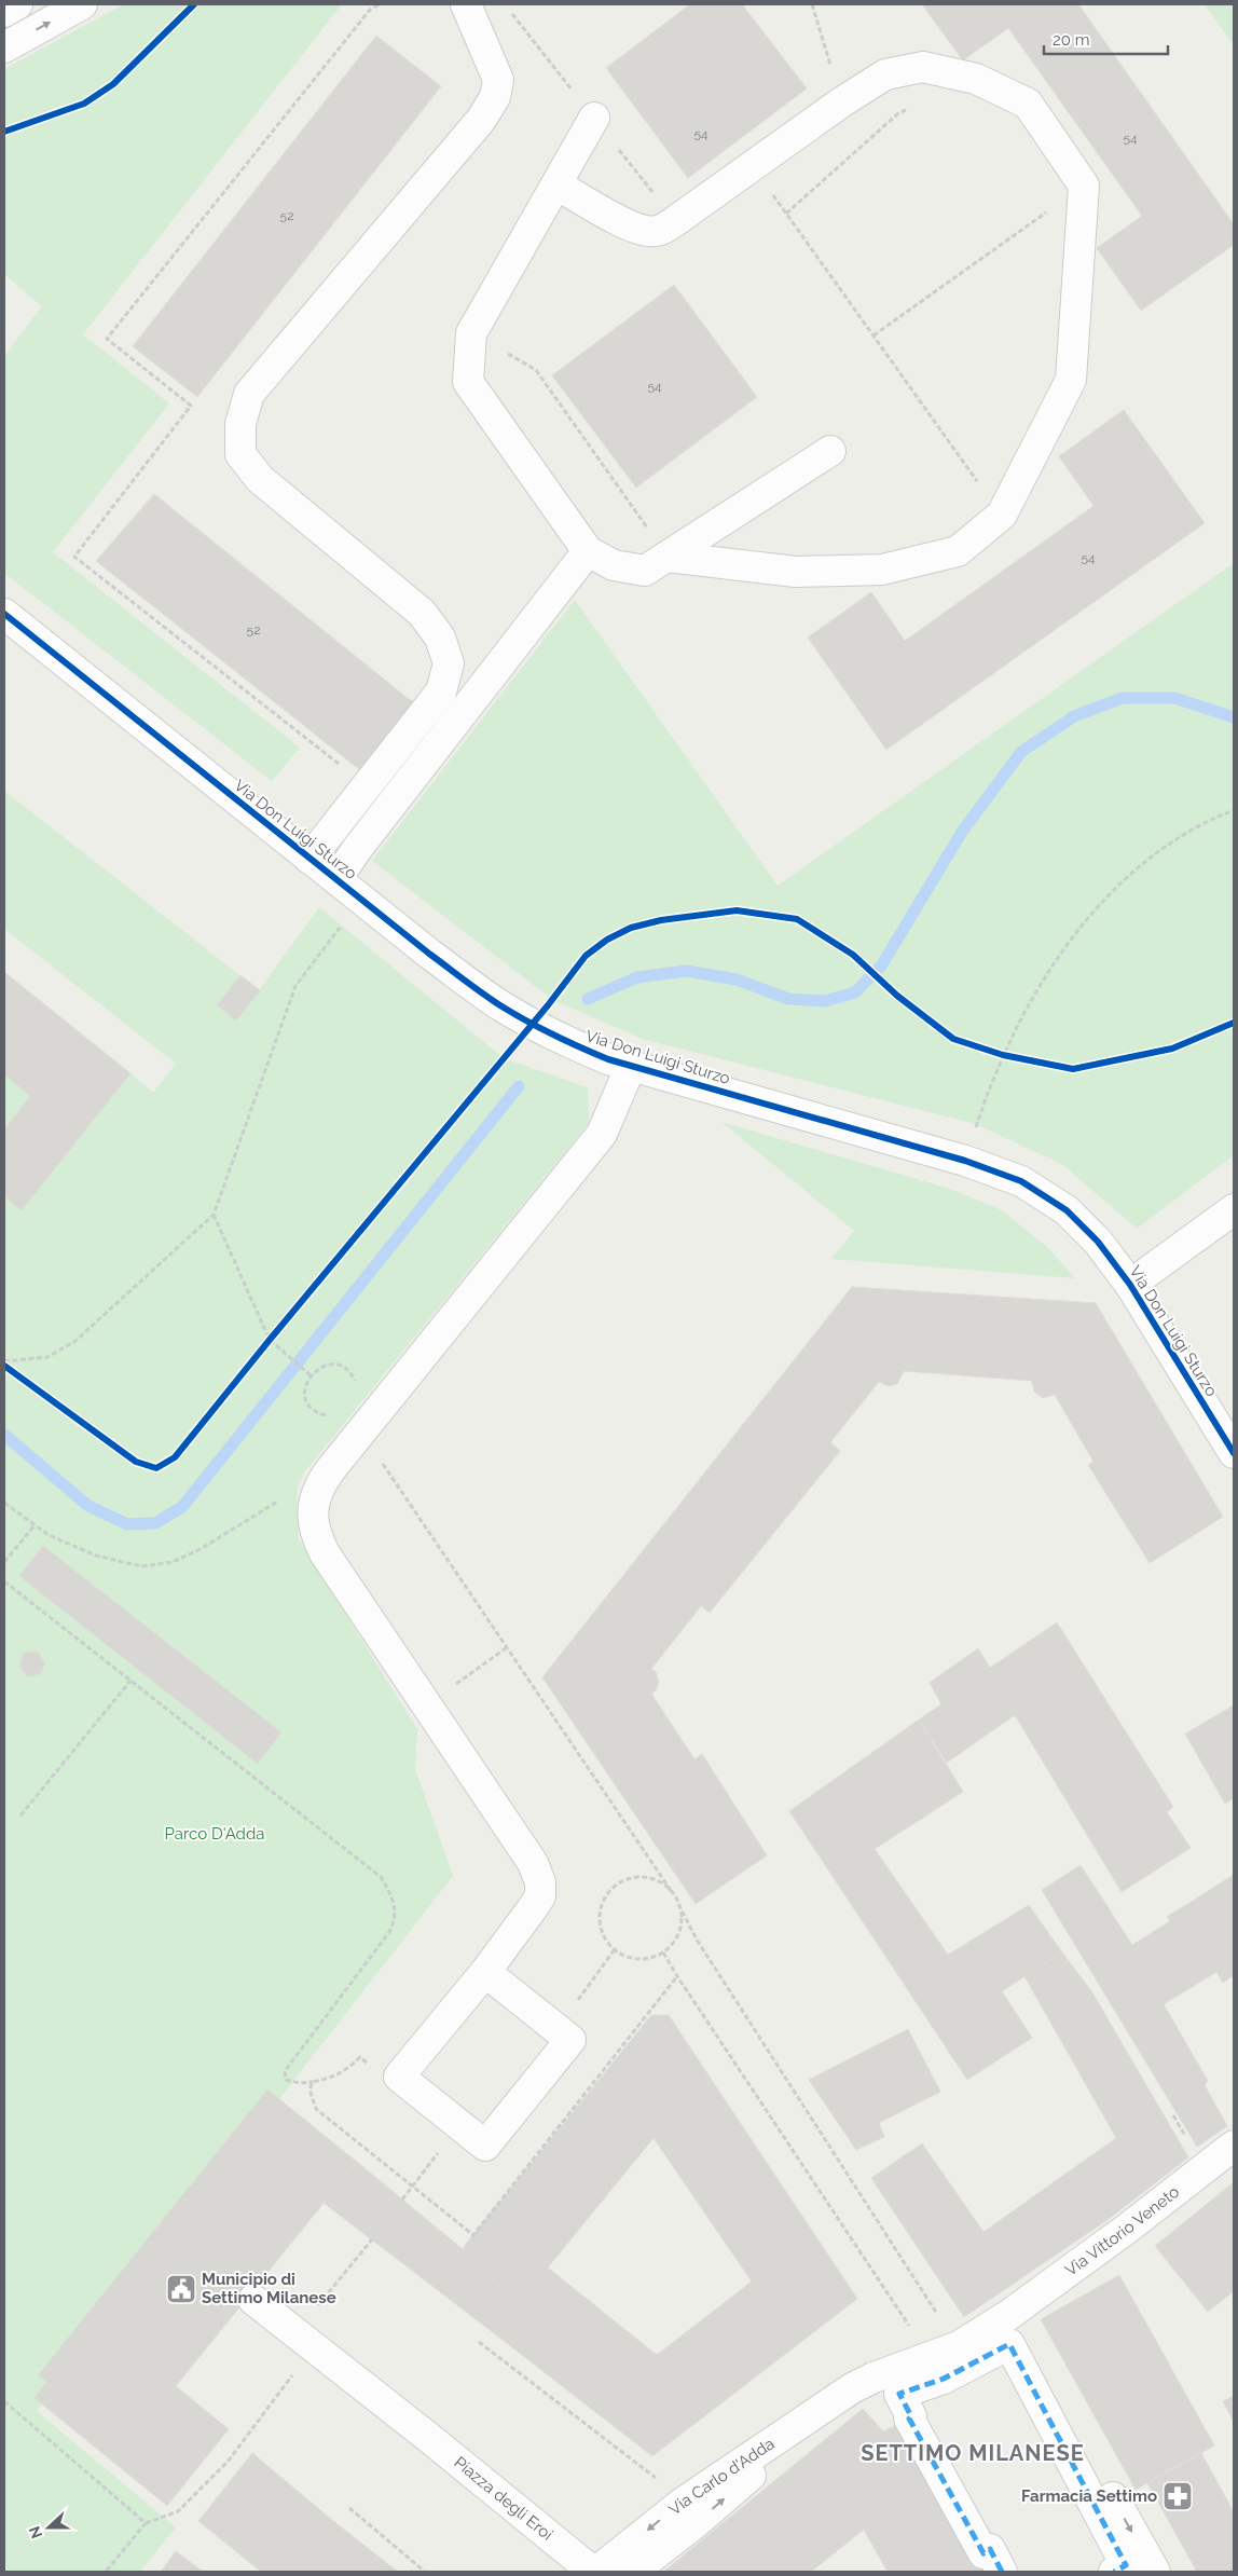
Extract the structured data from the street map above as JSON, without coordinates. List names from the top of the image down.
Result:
{
  "streets": {
    "street": [
      "Via Don Luigi Sturzo",
      "Via Vittorio Veneto",
      "Via Carlo d'Adda",
      "Piazza degli Eroi"
    ]
  },
  "crossings": [
    ["Via Vittorio Veneto", "Via Carlo d'Adda"],
    ["Via Carlo d'Adda", "Piazza degli Eroi"]
  ],
  "districts": ["SETTIMO MILANESE"],
  "parks": ["Parco D'Adda"],
  "places": {
    "public building": ["Municipio di Settimo Milanese"],
    "pharmacy": ["Farmacia Settimo"]
  },
  "house_numbers": [
    "54",
    "54",
    "52",
    "54",
    "54",
    "52"
  ],
  "scale_bar": "20 m",
  "north": "left"
}
